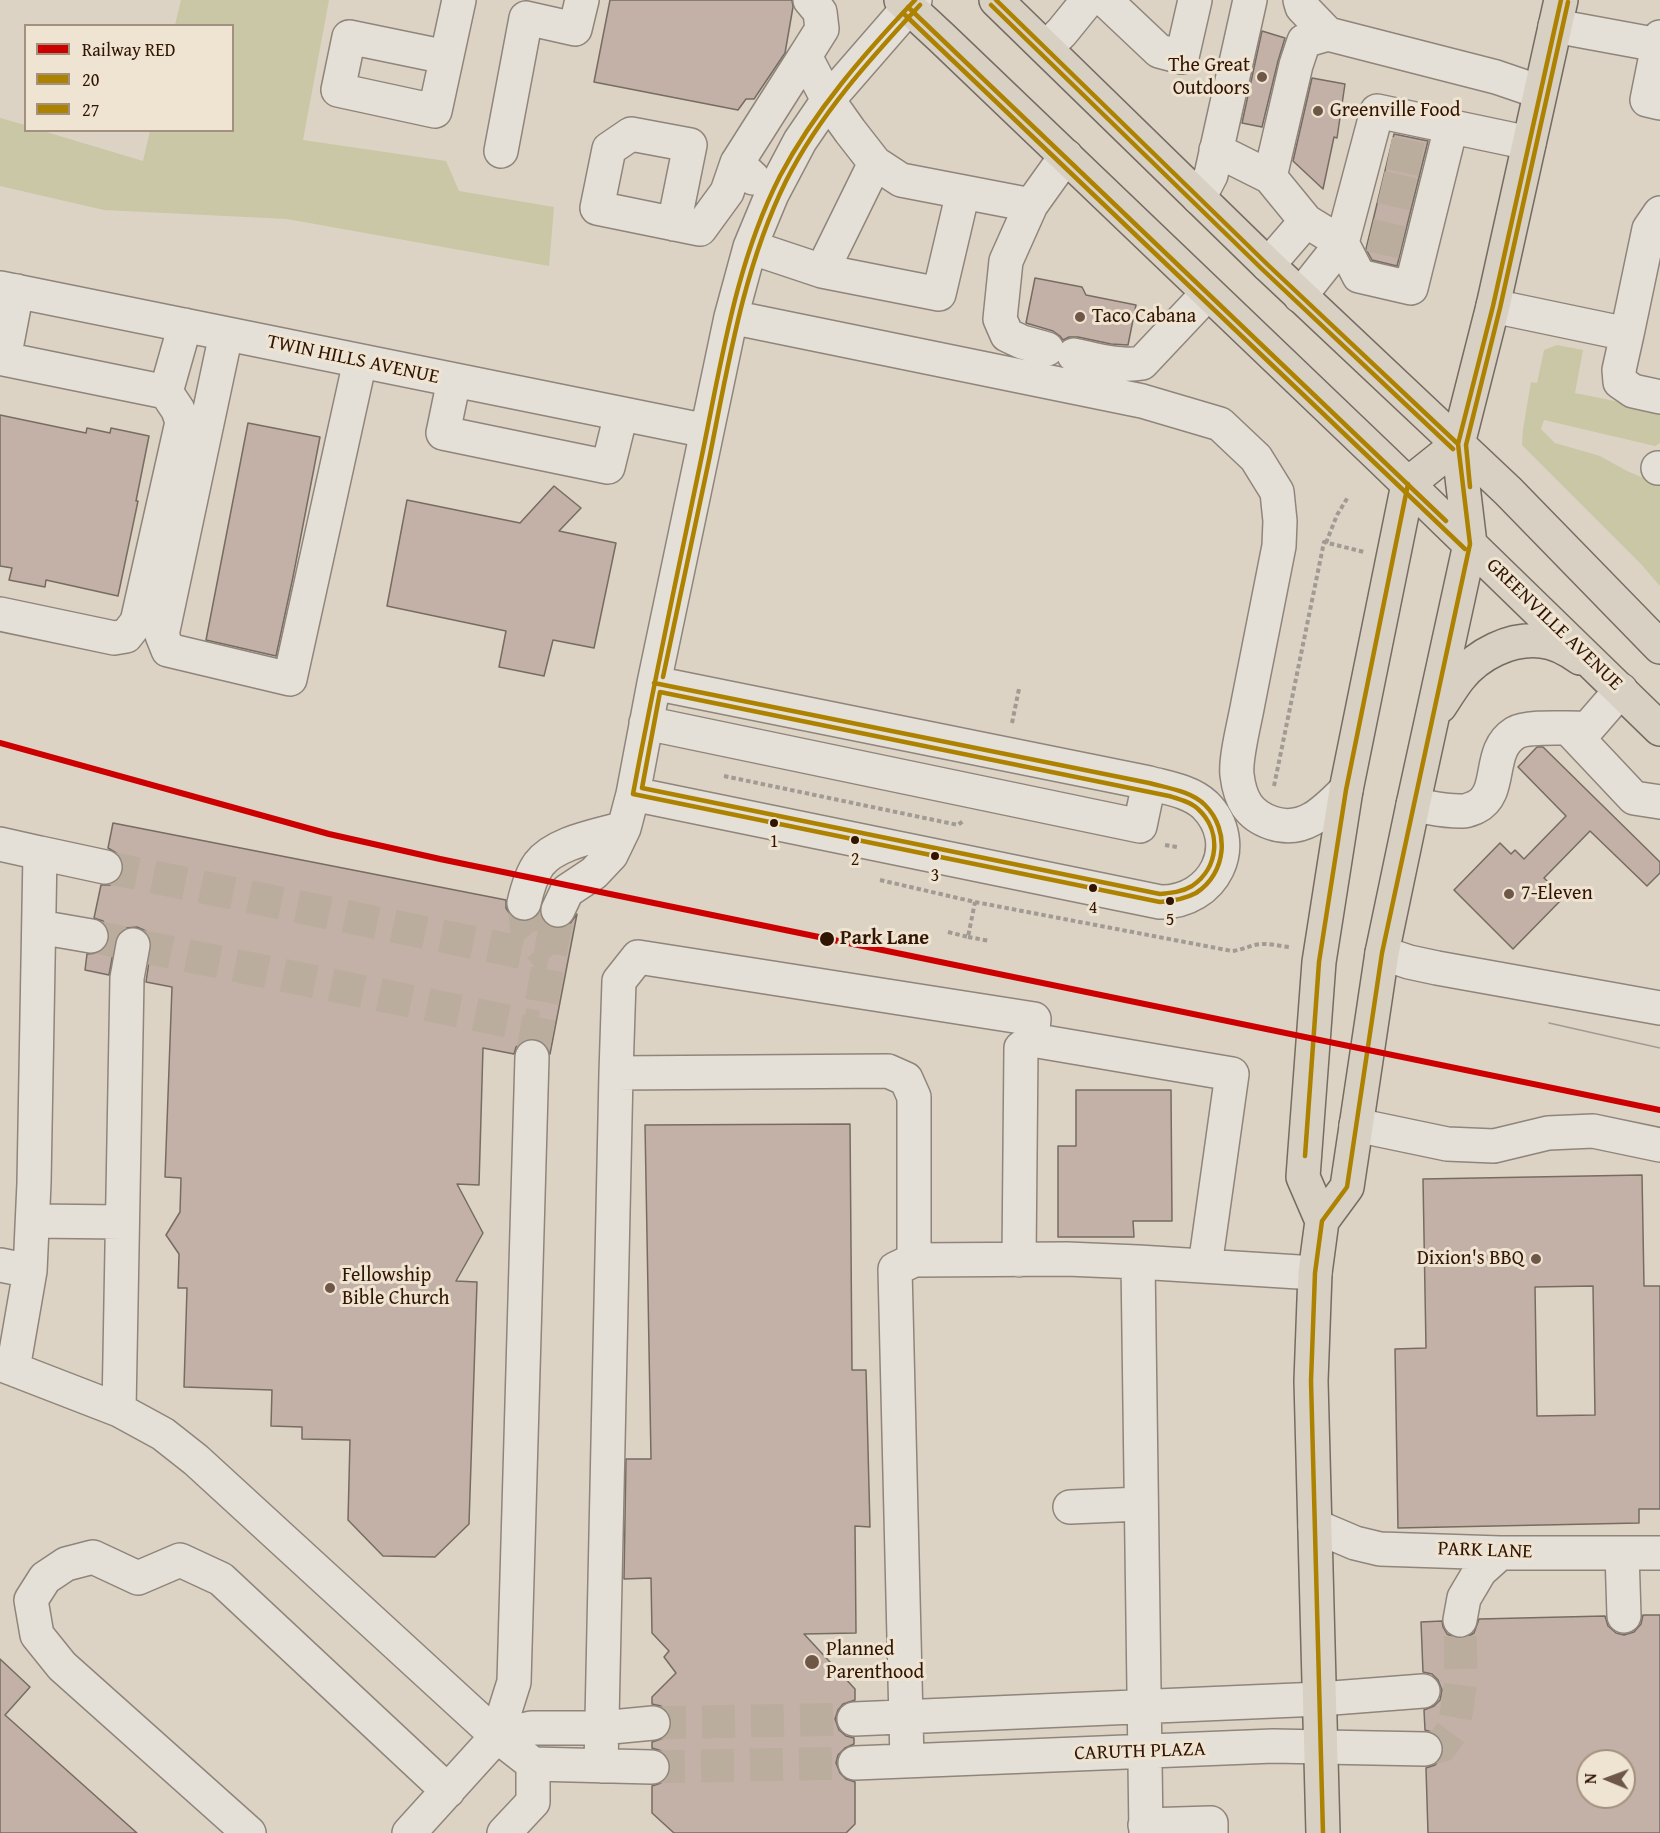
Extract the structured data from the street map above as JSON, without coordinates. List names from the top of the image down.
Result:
{
  "streets": {
    "main road": ["GREENVILLE AVENUE"],
    "street": ["TWIN HILLS AVENUE", "PARK LANE", "CARUTH PLAZA"]
  },
  "places": [
    "The Great Outdoors",
    "Greenville Food",
    "Taco Cabana",
    "1",
    "2",
    "3",
    "4",
    "7-Eleven",
    "5",
    "Park Lane",
    "Dixion's BBQ",
    "Fellowship Bible Church",
    "Planned Parenthood"
  ],
  "lines": ["transit line 20", "transit line 27", "rail line RED"],
  "legend": ["Railway RED", "20", "27"],
  "north": "left"
}
